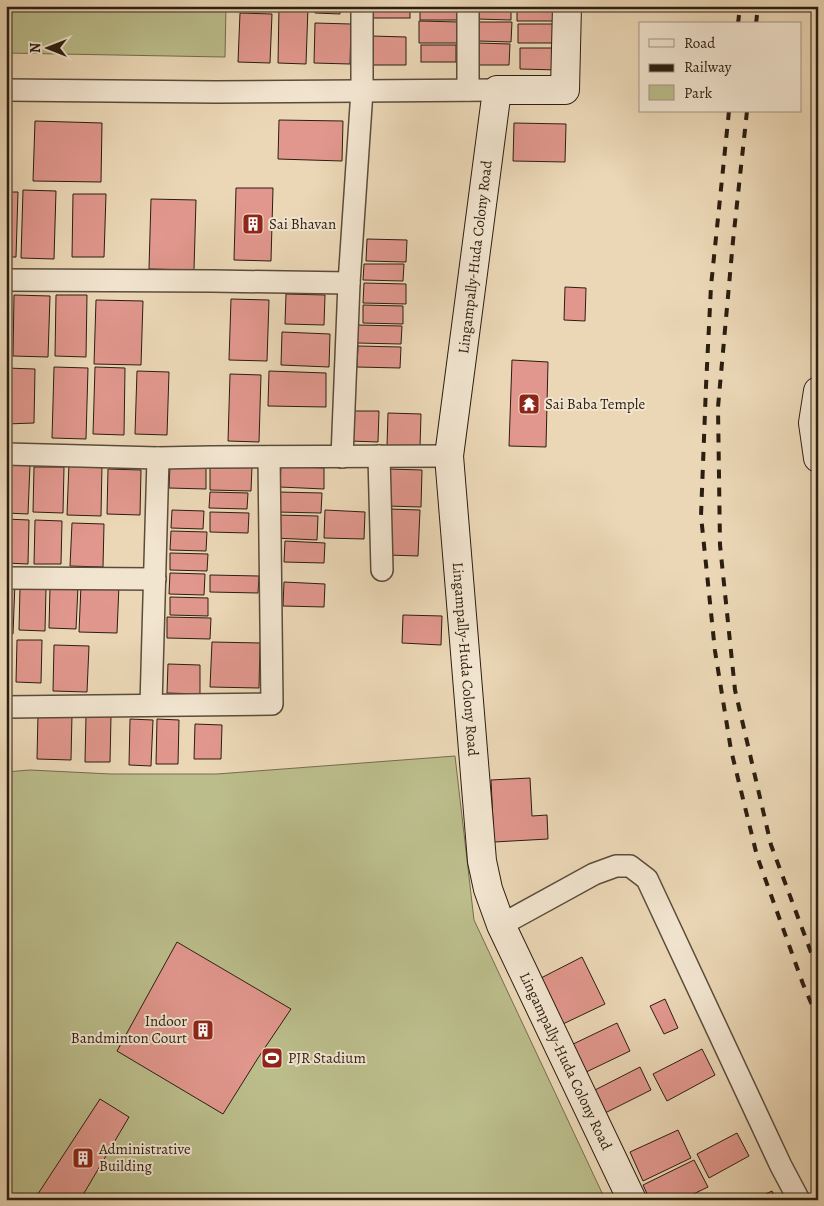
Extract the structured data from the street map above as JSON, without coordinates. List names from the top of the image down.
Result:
{
  "streets": {
    "street": ["Lingampally-Huda Colony Road"]
  },
  "places": {
    "building": ["Sai Bhavan", "Indoor Bandminton Court", "Administrative Building"],
    "temple": ["Sai Baba Temple"],
    "sports": ["PJR Stadium"]
  },
  "legend": ["Road", "Railway", "Park"],
  "north": "left"
}
